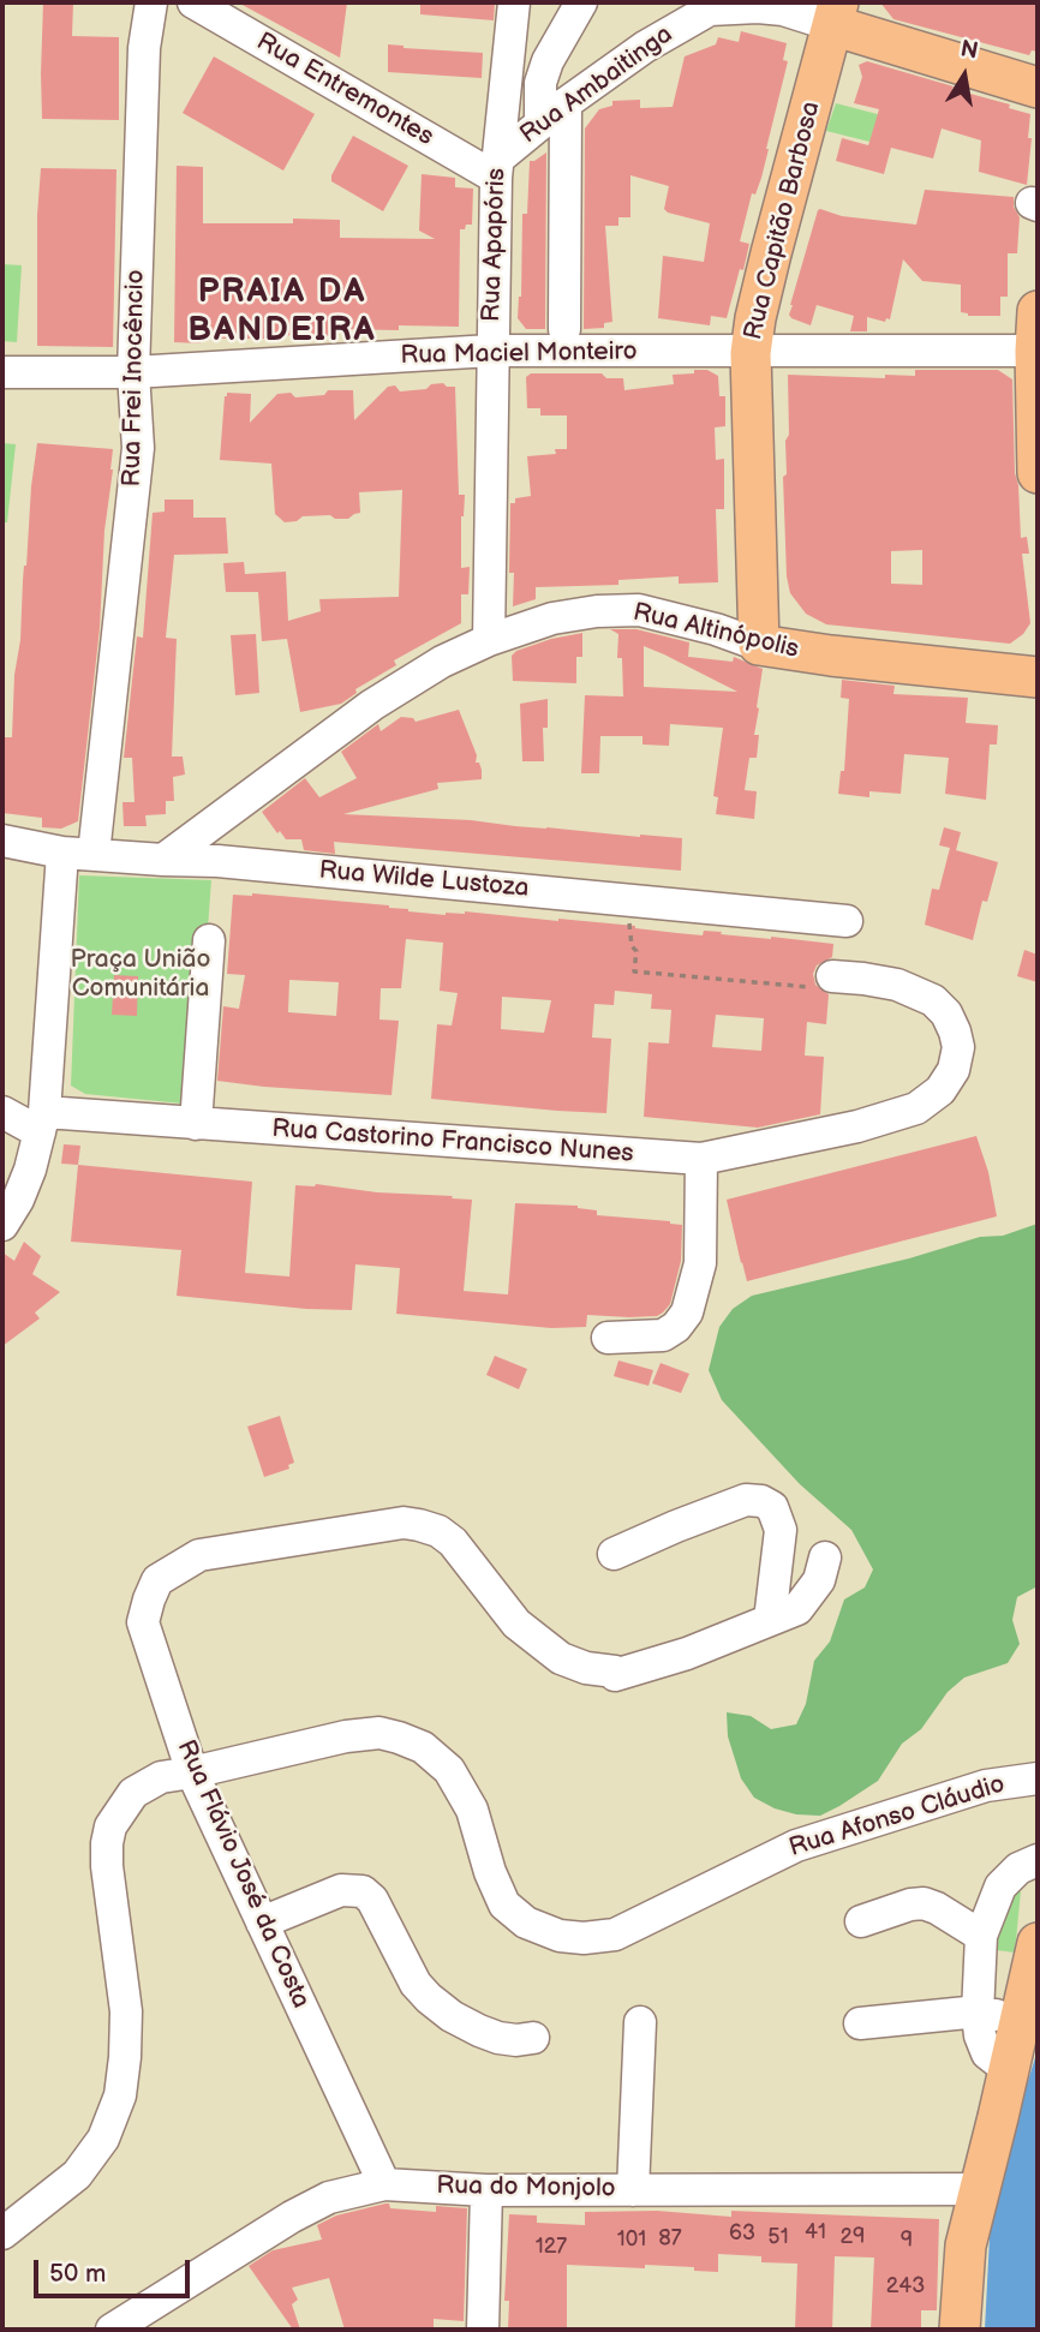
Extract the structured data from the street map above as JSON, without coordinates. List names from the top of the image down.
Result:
{
  "streets": {
    "main road": ["Rua Ambaitinga", "Rua Capitão Barbosa", "Rua Altinópolis"],
    "street": [
      "Rua Entremontes",
      "Rua Apapóris",
      "Rua Maciel Monteiro",
      "Rua Frei Inocêncio",
      "Rua Wilde Lustoza",
      "Rua Castorino Francisco Nunes",
      "Rua Afonso Cláudio",
      "Rua Flávio José da Costa",
      "Rua do Monjolo"
    ]
  },
  "crossings": [
    ["Rua Ambaitinga", "Rua Entremontes"],
    ["Rua Ambaitinga", "Rua Capitão Barbosa"],
    ["Rua Ambaitinga", "Rua Apapóris"],
    ["Rua Entremontes", "Rua Apapóris"],
    ["Rua Capitão Barbosa", "Rua Maciel Monteiro"],
    ["Rua Capitão Barbosa", "Rua Altinópolis"],
    ["Rua Apapóris", "Rua Maciel Monteiro"],
    ["Rua Apapóris", "Rua Altinópolis"],
    ["Rua Maciel Monteiro", "Rua Frei Inocêncio"],
    ["Rua Frei Inocêncio", "Rua Wilde Lustoza"],
    ["Rua Frei Inocêncio", "Rua Castorino Francisco Nunes"],
    ["Rua Altinópolis", "Rua Wilde Lustoza"],
    ["Rua Afonso Cláudio", "Rua Flávio José da Costa"],
    ["Rua Flávio José da Costa", "Rua do Monjolo"]
  ],
  "districts": ["PRAIA DA BANDEIRA"],
  "parks": ["Praça União Comunitária"],
  "house_numbers": [
    "41",
    "63",
    "51",
    "29",
    "87",
    "101",
    "9",
    "127",
    "243"
  ],
  "scale_bar": "50 m",
  "north": "top"
}
